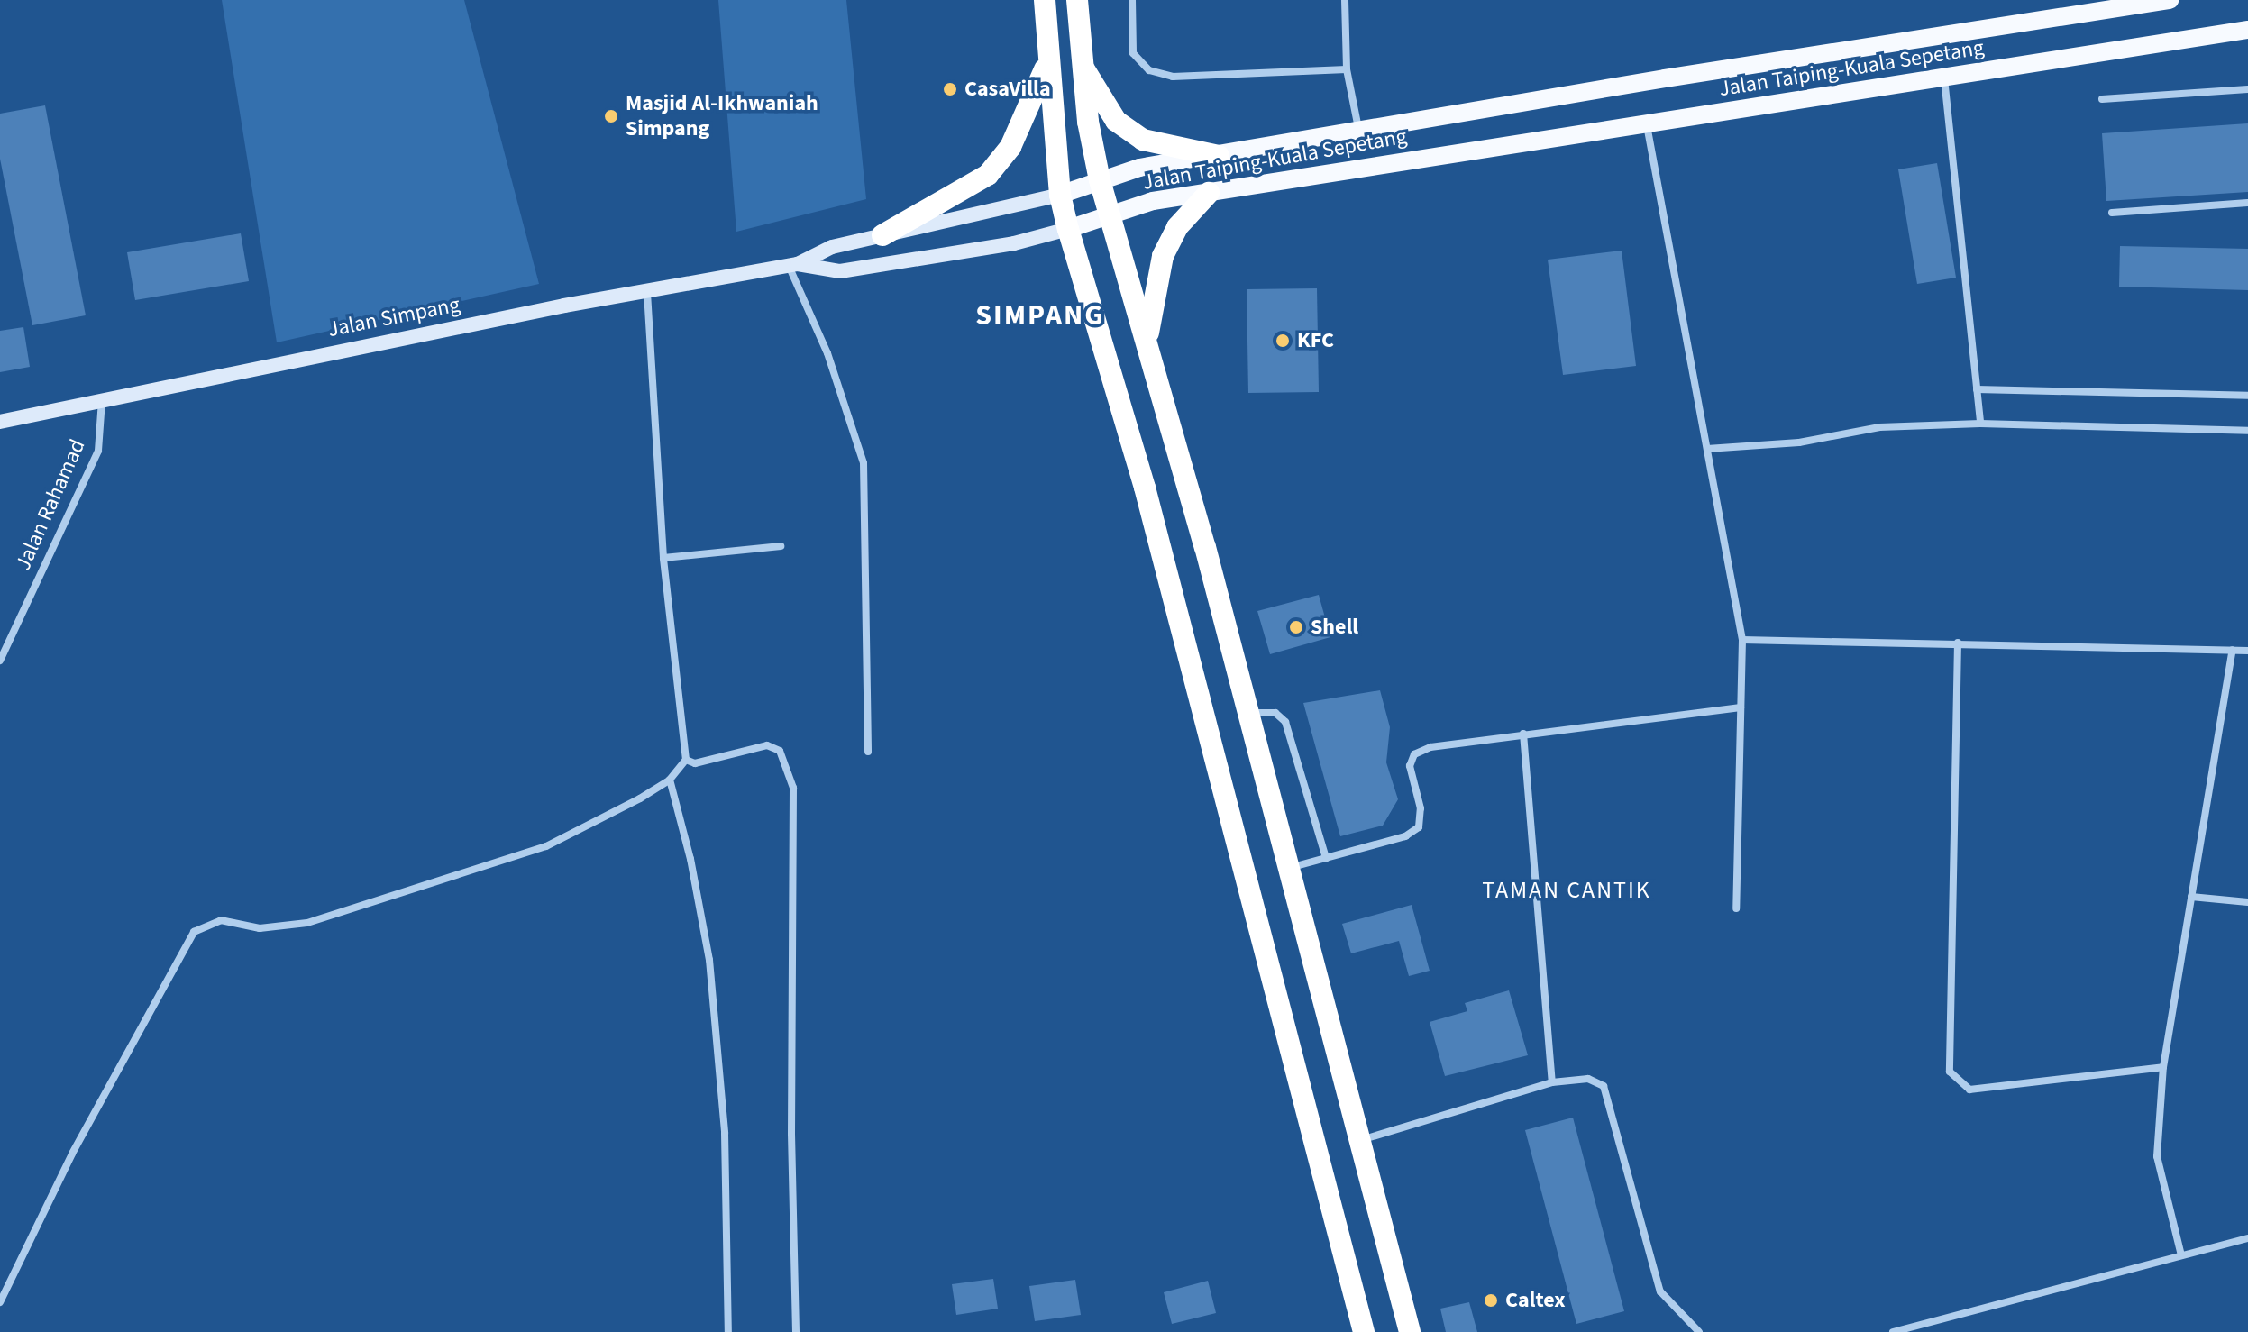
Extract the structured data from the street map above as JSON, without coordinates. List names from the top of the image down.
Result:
{
  "streets": {
    "main road": ["Jalan Taiping-Kuala Sepetang", "Jalan Simpang"],
    "street": ["Jalan Rahamad"]
  },
  "crossings": [
    ["Jalan Taiping-Kuala Sepetang", "Jalan Simpang"],
    ["Jalan Simpang", "Jalan Rahamad"]
  ],
  "districts": ["SIMPANG", "TAMAN CANTIK"],
  "places": [
    "CasaVilla",
    "Masjid Al-Ikhwaniah Simpang",
    "KFC",
    "Shell",
    "Caltex"
  ]
}
